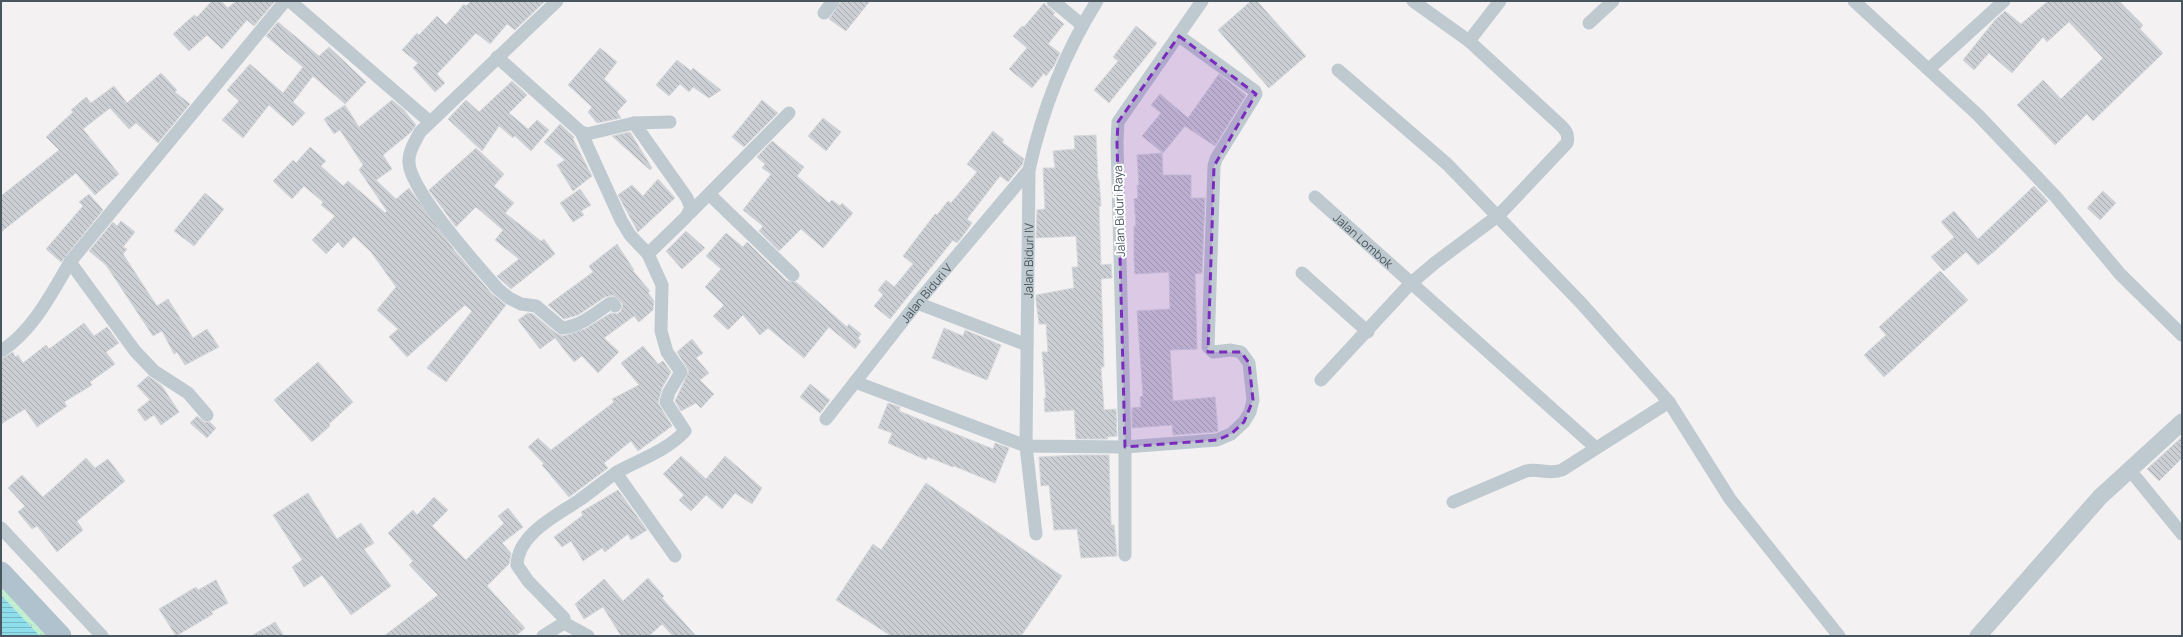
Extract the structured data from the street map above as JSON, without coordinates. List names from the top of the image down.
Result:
{
  "streets": {
    "street": [
      "Jalan Biduri Raya",
      "Jalan Lombok",
      "Jalan Biduri IV",
      "Jalan Biduri V"
    ]
  },
  "crossings": [
    ["Jalan Biduri IV", "Jalan Biduri V"]
  ]
}
